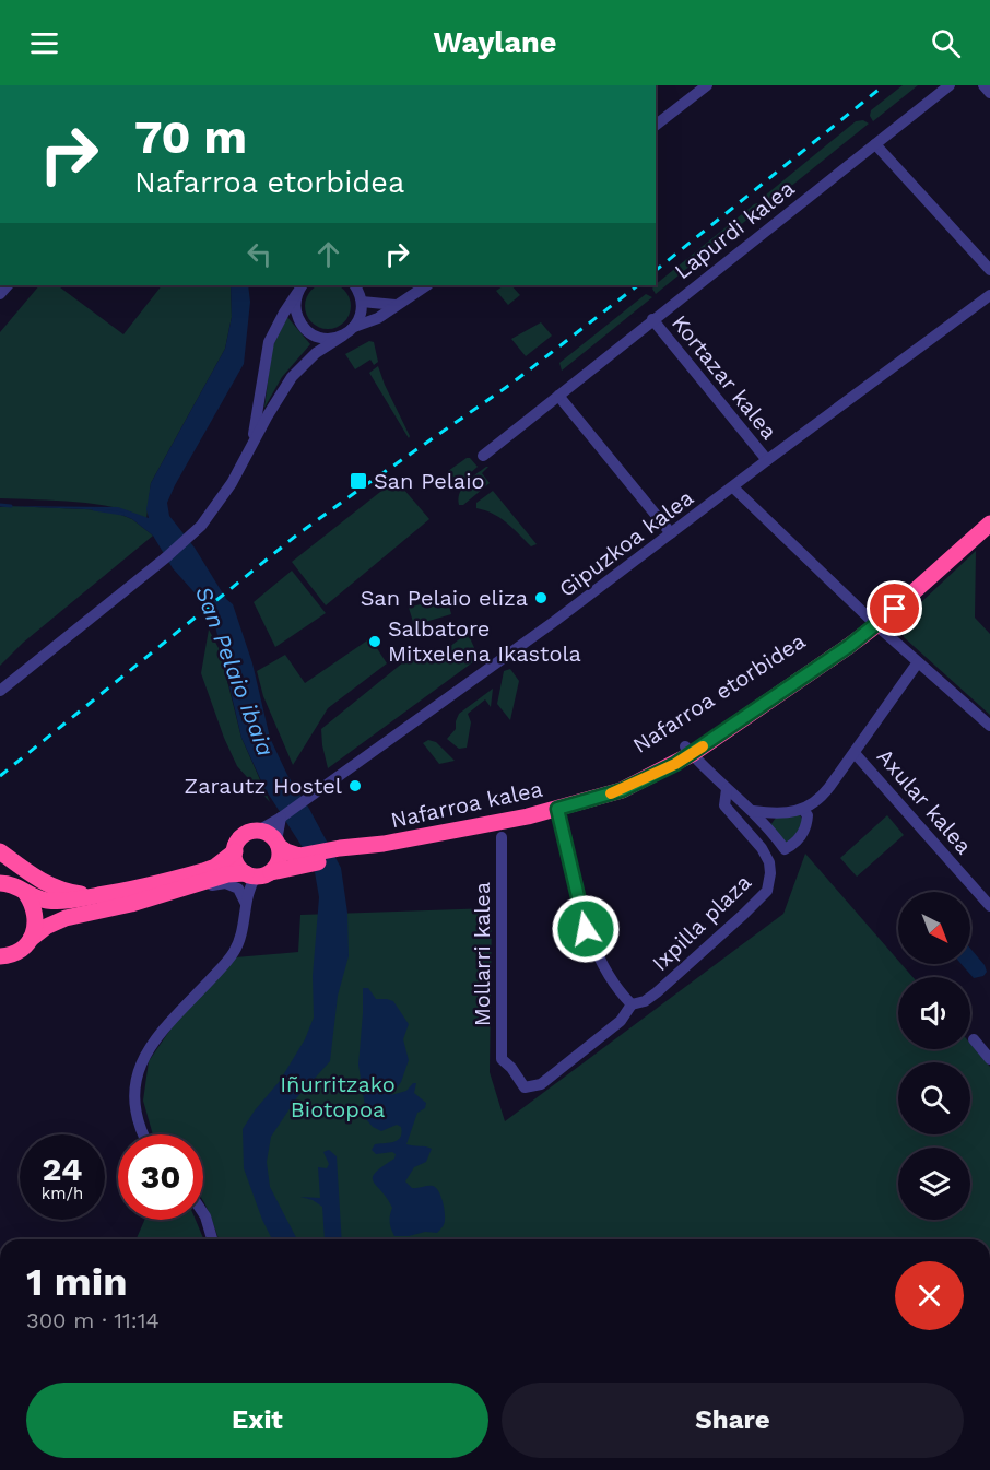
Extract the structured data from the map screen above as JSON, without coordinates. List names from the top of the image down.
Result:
{
  "streets": {
    "highway": ["Nafarroa etorbidea", "Nafarroa kalea"],
    "street": [
      "Lapurdi kalea",
      "Kortazar kalea",
      "Gipuzkoa kalea",
      "Axular kalea",
      "Ixpilla plaza",
      "Mollarri kalea"
    ]
  },
  "crossings": [
    ["Lapurdi kalea", "Kortazar kalea"],
    ["Kortazar kalea", "Gipuzkoa kalea"],
    ["Gipuzkoa kalea", "Nafarroa kalea"],
    ["Nafarroa etorbidea", "Nafarroa kalea"],
    ["Ixpilla plaza", "Mollarri kalea"]
  ],
  "water": ["San Pelaio ibaia"],
  "parks": ["Iñurritzako Biotopoa"],
  "places": {
    "transit": ["San Pelaio"],
    "other": ["San Pelaio eliza", "Salbatore Mitxelena Ikastola", "Zarautz Hostel"]
  },
  "north": "bottom right",
  "page": {
    "header": "Waylane",
    "turn": ["70 m", "Nafarroa etorbidea"],
    "speed": "24 km/h",
    "limit": "30",
    "heading": ["1 min", "300 m · 11:14"],
    "buttons": ["Exit", "Share"]
  }
}
